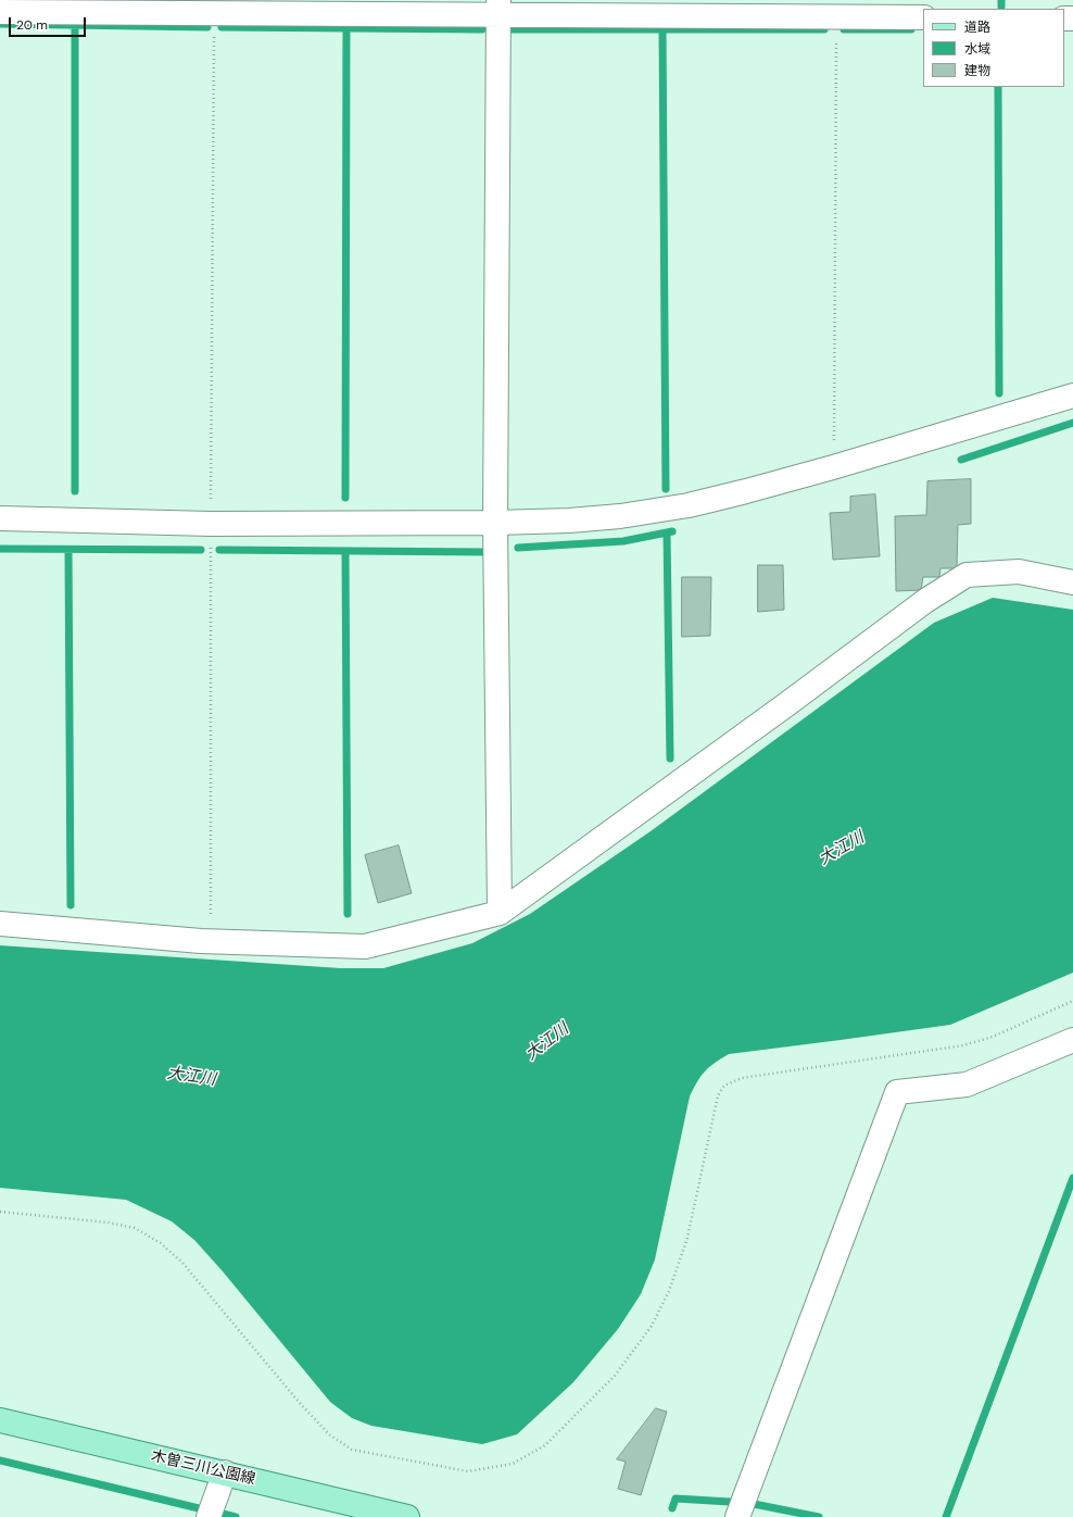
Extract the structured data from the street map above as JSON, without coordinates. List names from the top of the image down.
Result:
{
  "streets": {
    "main road": ["木曽三川公園線"]
  },
  "water": ["大江川"],
  "legend": ["道路", "水域", "建物"],
  "scale_bar": "20 m"
}
